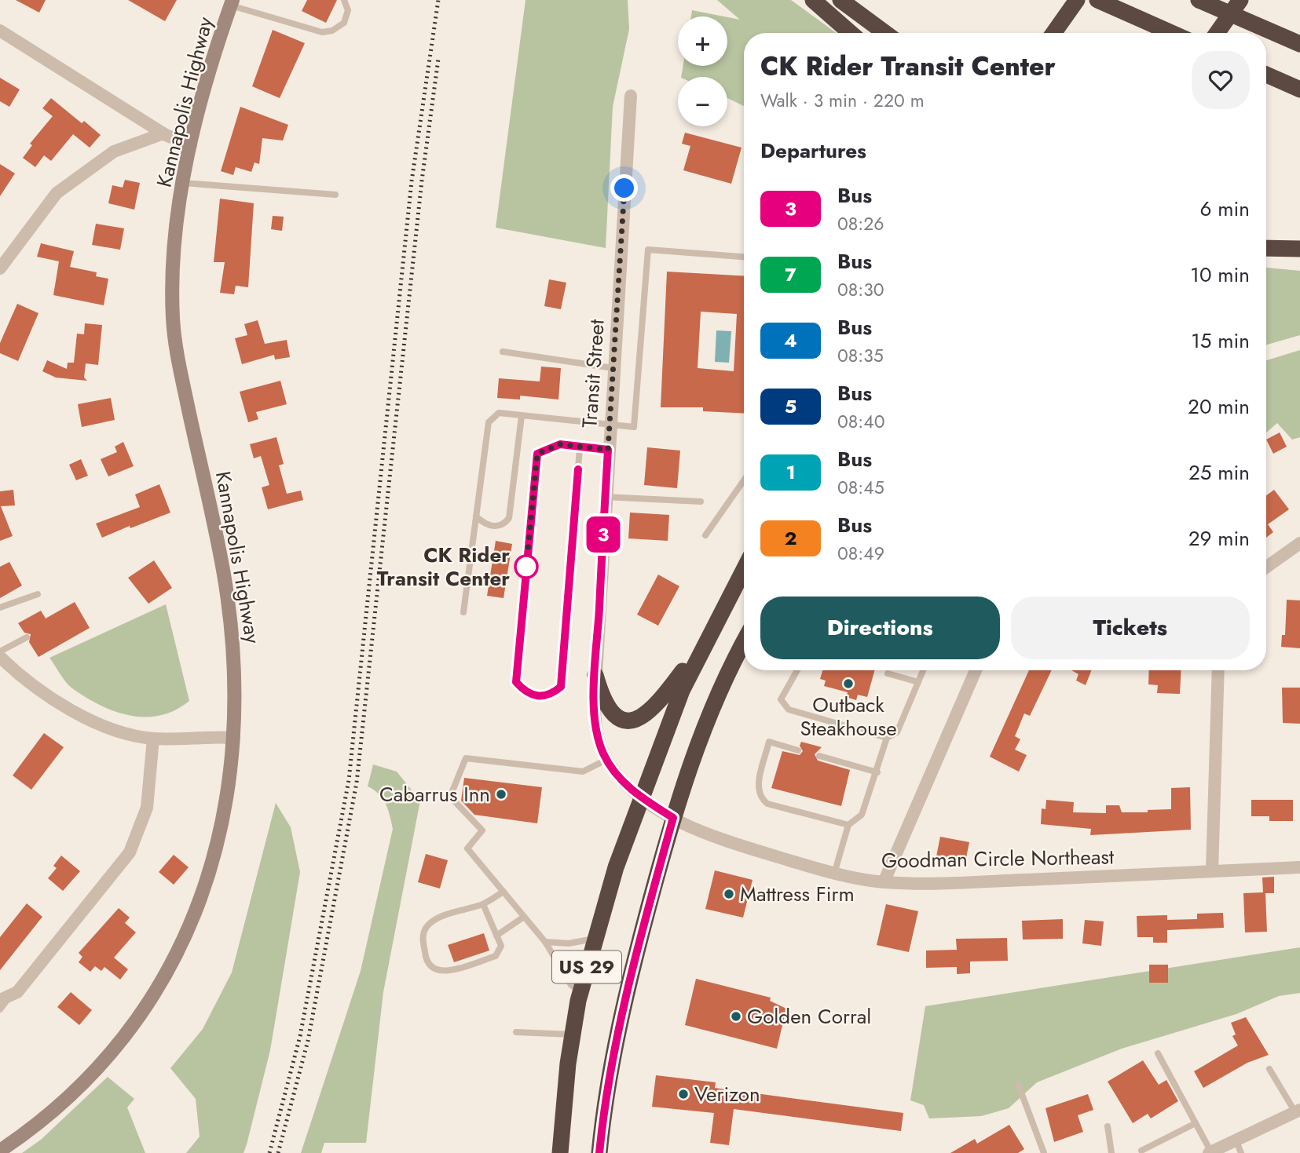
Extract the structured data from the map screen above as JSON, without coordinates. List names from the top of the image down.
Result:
{
  "streets": {
    "highway": ["US 29"],
    "main road": ["Kannapolis Highway"],
    "street": ["Transit Street", "Goodman Circle Northeast"]
  },
  "crossings": [
    ["Transit Street", "Goodman Circle Northeast"],
    ["Transit Street", "US 29"],
    ["Goodman Circle Northeast", "US 29"]
  ],
  "places": [
    "CK Rider Transit Center",
    "Outback Steakhouse",
    "Cabarrus Inn",
    "Mattress Firm",
    "Golden Corral",
    "Verizon"
  ],
  "lines": ["bus line 3"],
  "page": {
    "on_map": "3",
    "map_buttons": ["+", "−"],
    "heading": [
      ["CK Rider Transit Center", "Walk · 3 min · 220 m"],
      "Departures"
    ],
    "list": [
      {
        "mark": "3",
        "name": "Bus",
        "note": "08:26",
        "value": "6 min"
      },
      {
        "mark": "7",
        "name": "Bus",
        "note": "08:30",
        "value": "10 min"
      },
      {
        "mark": "4",
        "name": "Bus",
        "note": "08:35",
        "value": "15 min"
      },
      {
        "mark": "5",
        "name": "Bus",
        "note": "08:40",
        "value": "20 min"
      },
      {
        "mark": "1",
        "name": "Bus",
        "note": "08:45",
        "value": "25 min"
      },
      {
        "mark": "2",
        "name": "Bus",
        "note": "08:49",
        "value": "29 min"
      }
    ],
    "buttons": ["Directions", "Tickets"]
  }
}
